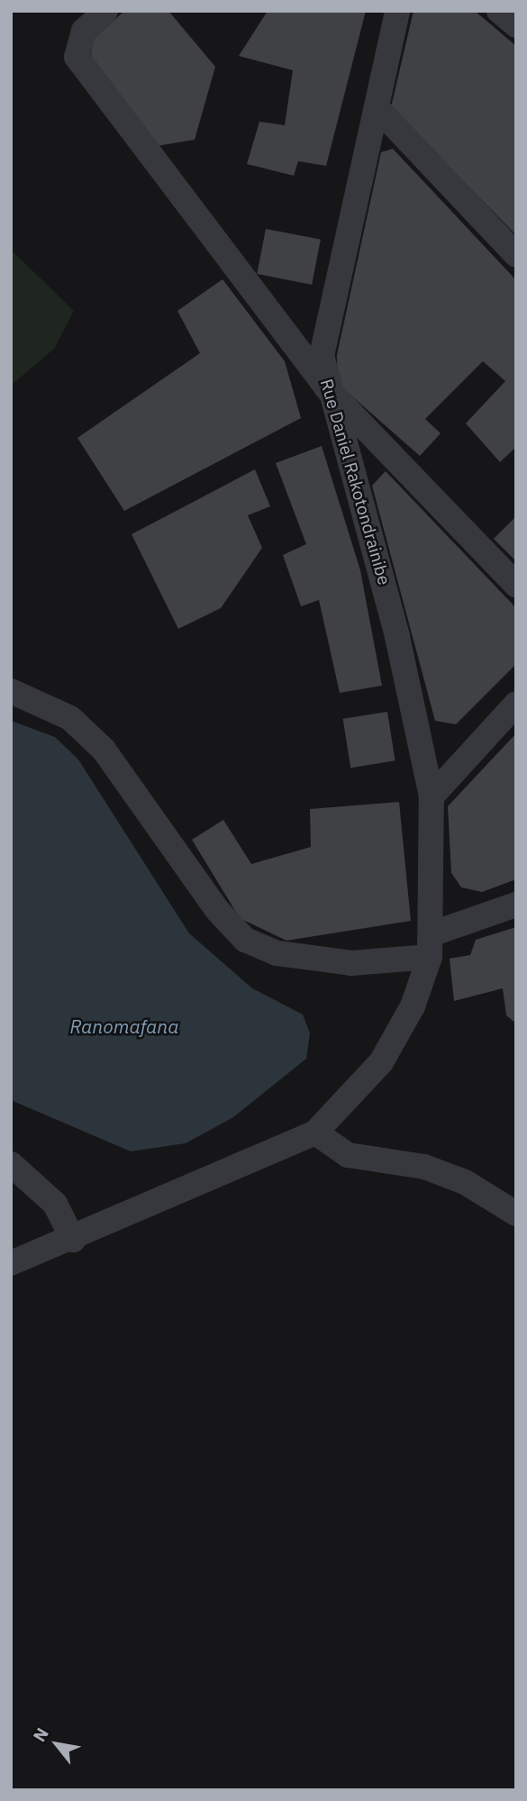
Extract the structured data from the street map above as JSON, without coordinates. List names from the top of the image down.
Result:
{
  "streets": {
    "street": ["Rue Daniel Rakotondrainibe"]
  },
  "water": ["Ranomafana"],
  "north": "top left"
}
